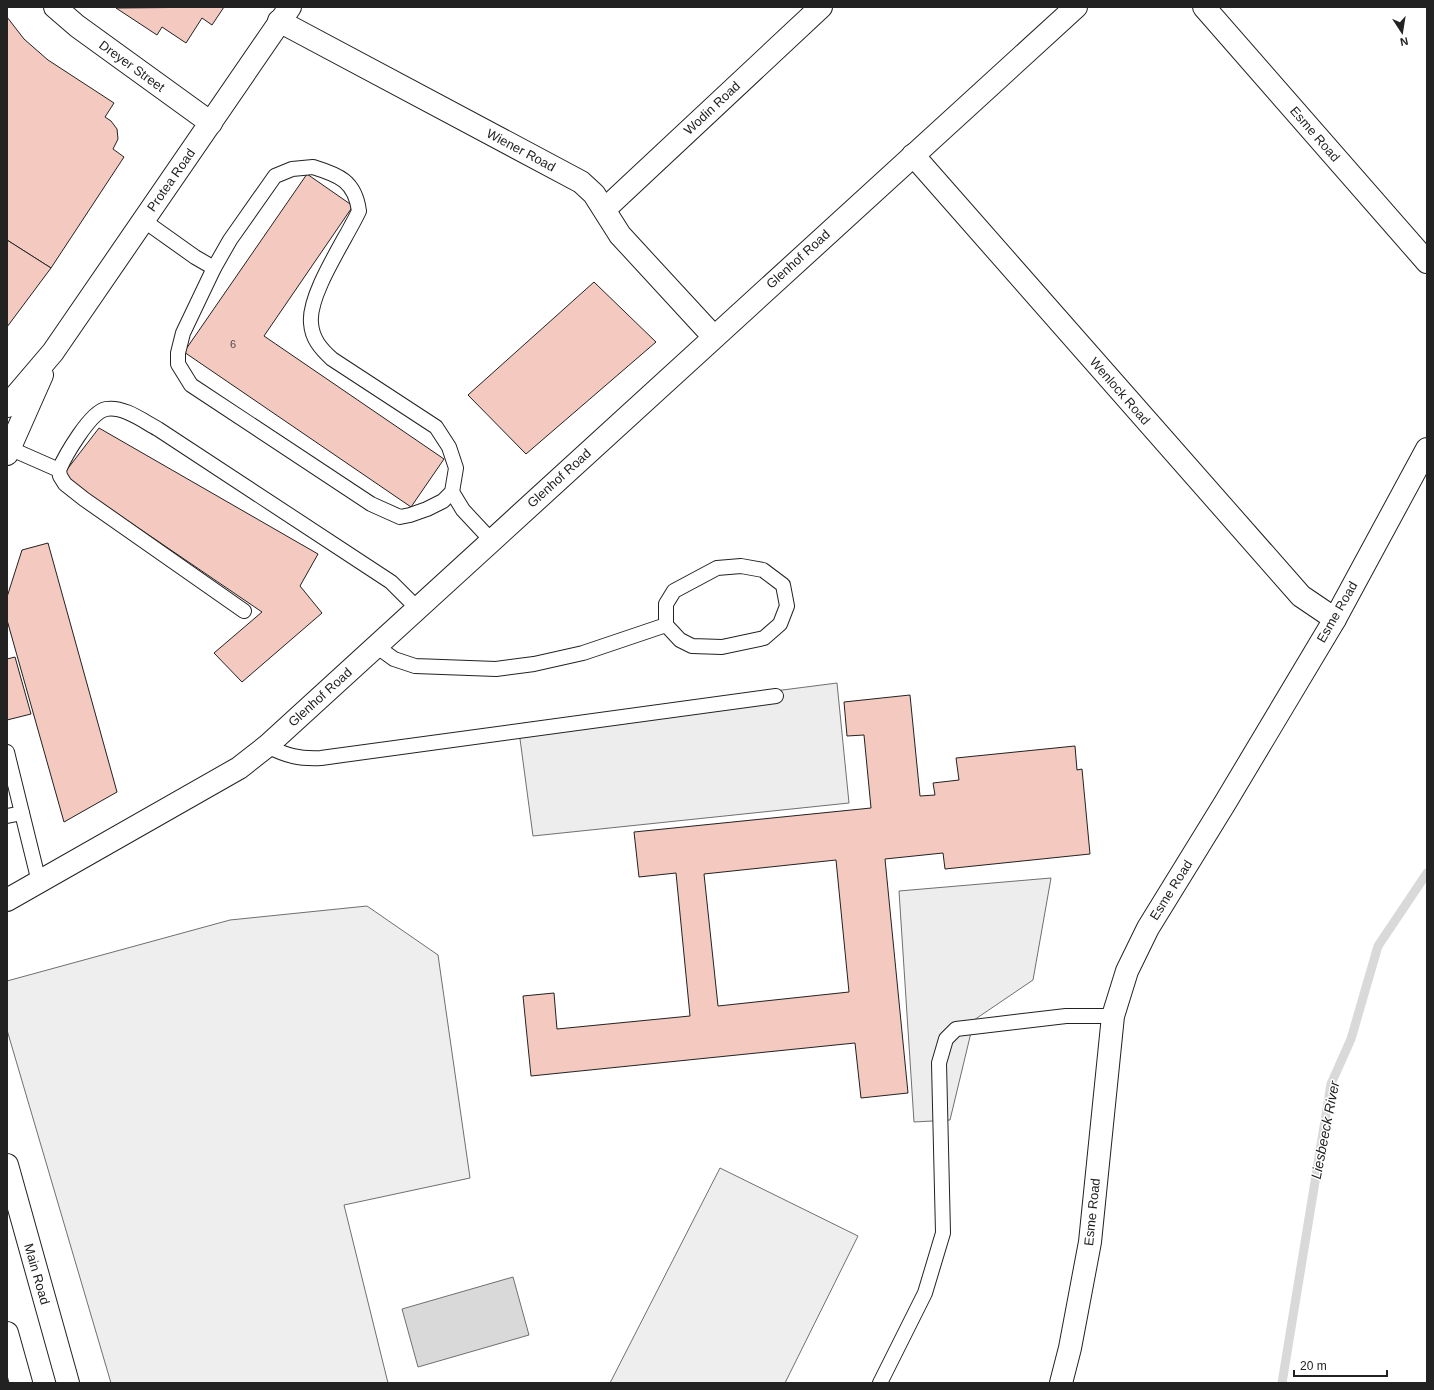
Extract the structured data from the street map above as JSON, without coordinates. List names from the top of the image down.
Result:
{
  "streets": {
    "street": [
      "Dreyer Street",
      "Wodin Road",
      "Esme Road",
      "Wiener Road",
      "Protea Road",
      "Glenhof Road",
      "Wenlock Road",
      "Main Road"
    ]
  },
  "crossings": [
    ["Dreyer Street", "Protea Road"],
    ["Wodin Road", "Wiener Road"],
    ["Esme Road", "Wenlock Road"],
    ["Wiener Road", "Protea Road"],
    ["Wiener Road", "Glenhof Road"],
    ["Glenhof Road", "Wenlock Road"]
  ],
  "water": ["Liesbeeck River"],
  "house_numbers": ["6"],
  "scale_bar": "20 m",
  "north": "bottom"
}
